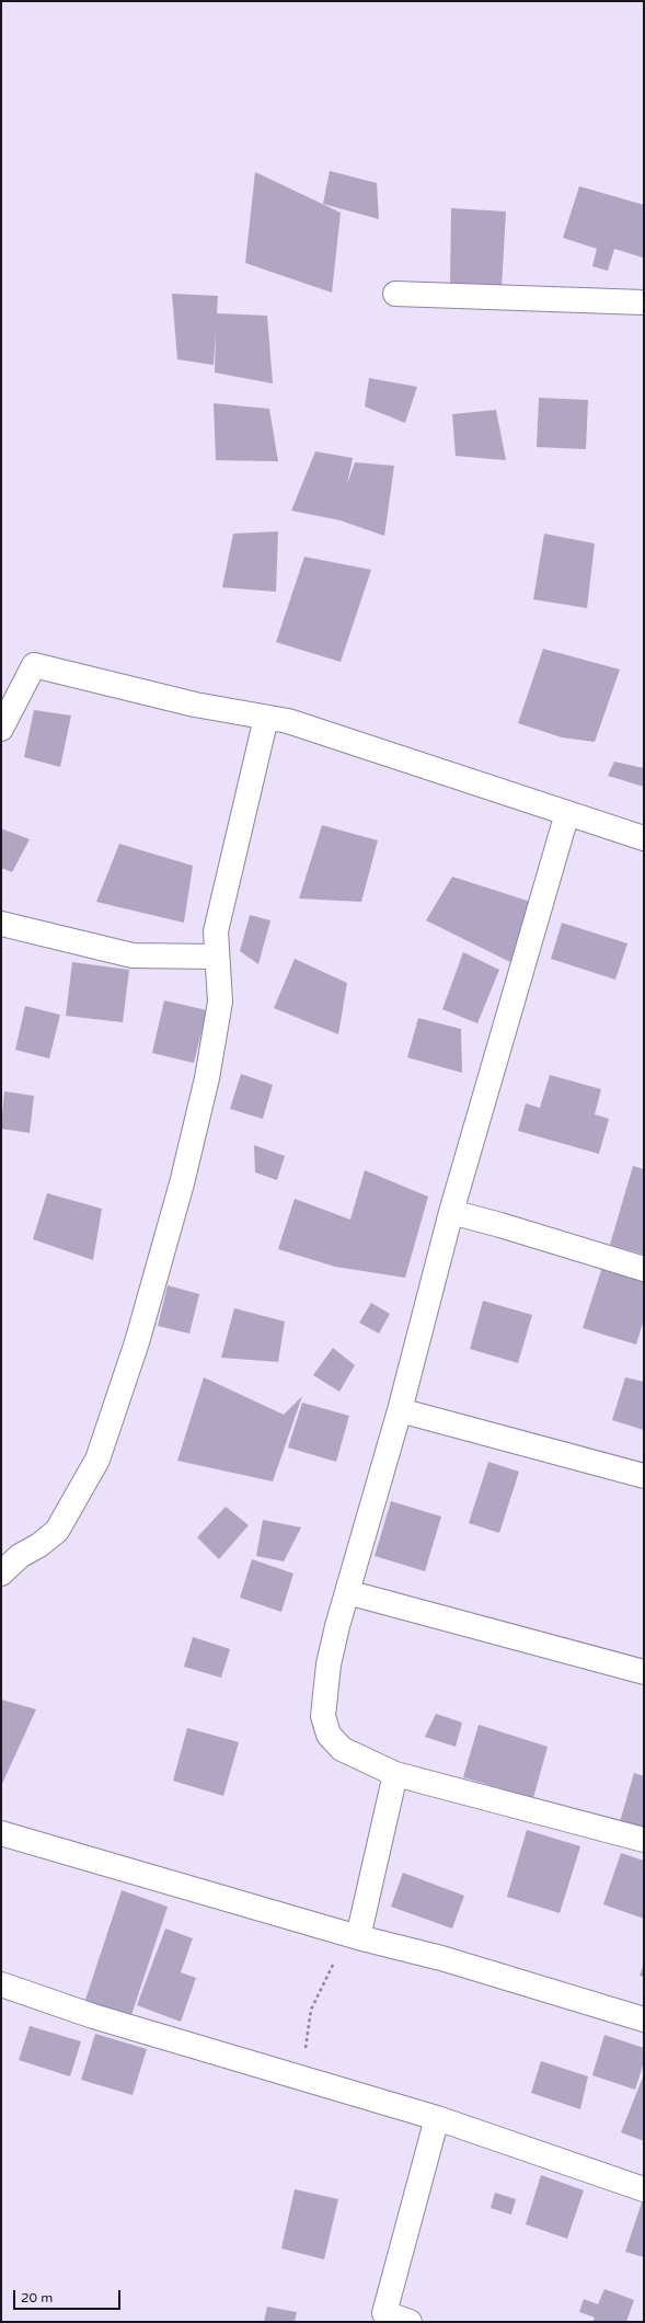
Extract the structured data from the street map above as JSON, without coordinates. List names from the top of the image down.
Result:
{
  "scale_bar": "20 m"
}
